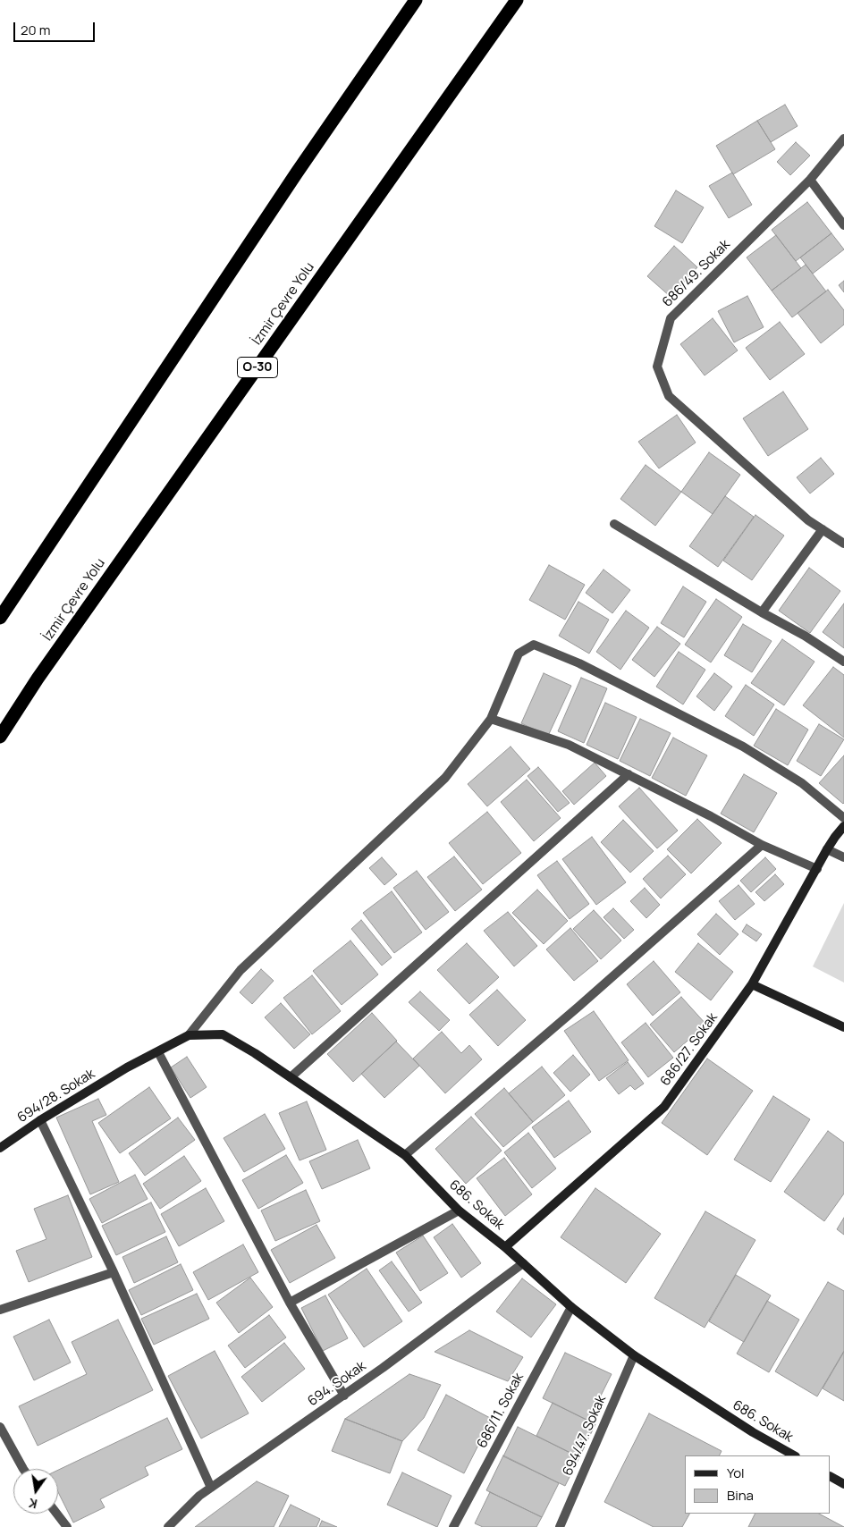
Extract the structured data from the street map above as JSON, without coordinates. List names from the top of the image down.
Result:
{
  "streets": {
    "highway": ["İzmir Çevre Yolu", "O-30"],
    "street": [
      "686/49. Sokak",
      "686/27. Sokak",
      "694/28. Sokak",
      "686. Sokak",
      "694. Sokak",
      "686/11. Sokak",
      "694/47. Sokak"
    ]
  },
  "crossings": [
    ["686/27. Sokak", "686. Sokak"],
    ["694/28. Sokak", "686. Sokak"],
    ["686. Sokak", "694. Sokak"],
    ["686. Sokak", "686/11. Sokak"],
    ["686. Sokak", "694/47. Sokak"]
  ],
  "legend": ["Yol", "Bina"],
  "scale_bar": "20 m",
  "north": "bottom"
}
